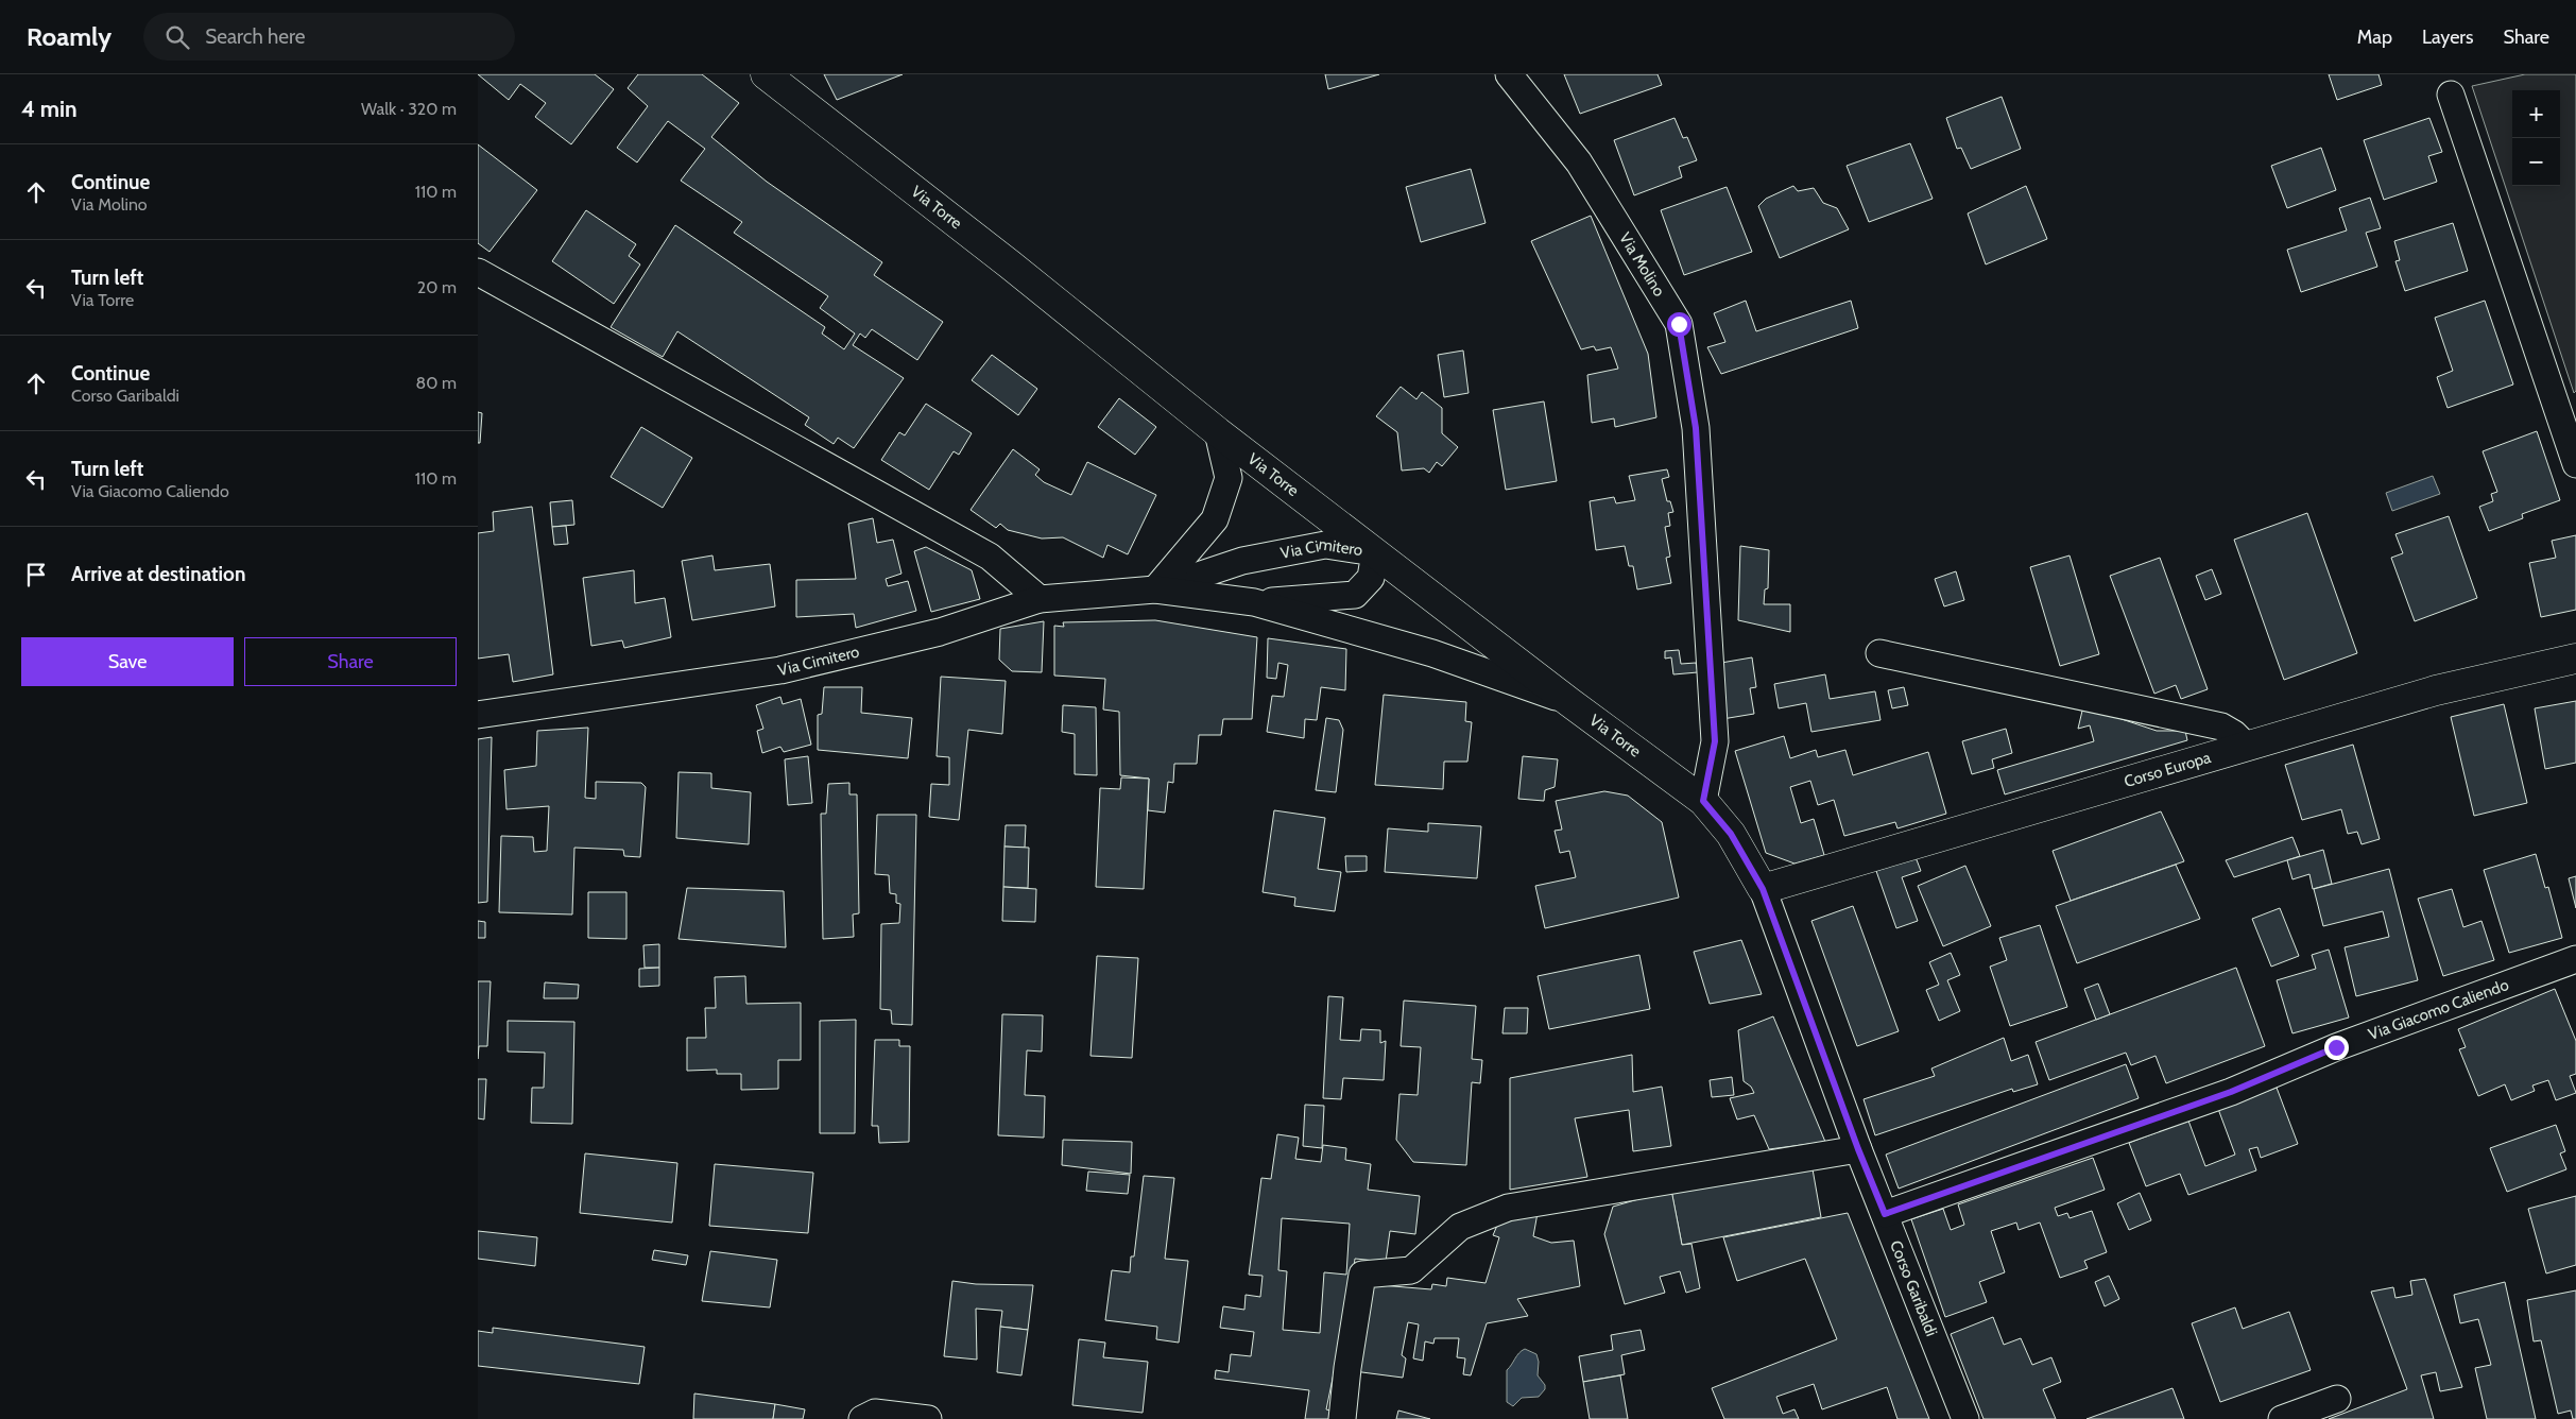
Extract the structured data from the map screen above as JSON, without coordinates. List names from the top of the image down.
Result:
{
  "streets": {
    "main road": ["Via Torre", "Corso Europa"],
    "street": [
      "Via Molino",
      "Via Cimitero",
      "Via Giacomo Caliendo",
      "Corso Garibaldi"
    ]
  },
  "crossings": [
    ["Via Torre", "Via Molino"],
    ["Via Torre", "Via Cimitero"],
    ["Via Torre", "Corso Europa"],
    ["Via Torre", "Corso Garibaldi"],
    ["Corso Europa", "Corso Garibaldi"],
    ["Via Giacomo Caliendo", "Corso Garibaldi"]
  ],
  "page": {
    "header": "Roamly",
    "search": "Search here",
    "nav": ["Map", "Layers", "Share"],
    "heading": ["4 min", "Walk · 320 m"],
    "map_buttons": ["+", "−"],
    "list": [
      ["Continue", "Via Molino", "110 m"],
      ["Turn left", "Via Torre", "20 m"],
      ["Continue", "Corso Garibaldi", "80 m"],
      ["Turn left", "Via Giacomo Caliendo", "110 m"],
      "Arrive at destination"
    ],
    "buttons": ["Save", "Share"]
  }
}
